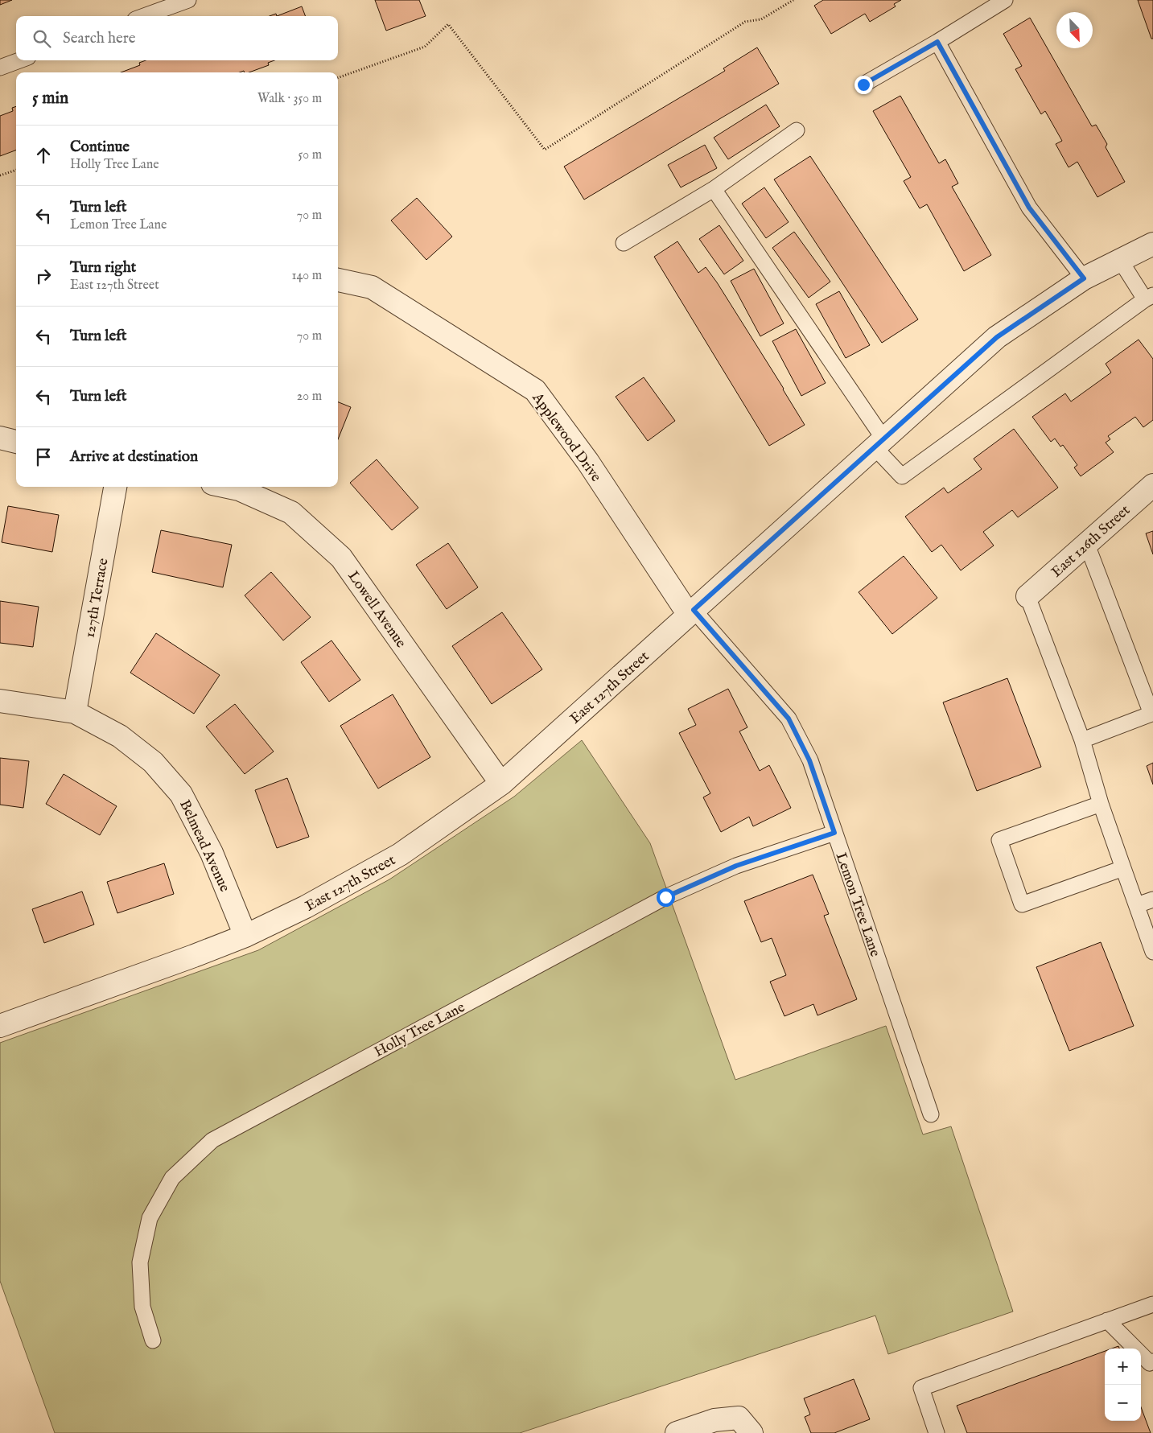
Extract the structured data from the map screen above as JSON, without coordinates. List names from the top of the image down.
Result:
{
  "streets": {
    "street": [
      "Applewood Drive",
      "East 126th Street",
      "127th Terrace",
      "Lowell Avenue",
      "East 127th Street",
      "Belmead Avenue"
    ],
    "lane": ["Lemon Tree Lane", "Holly Tree Lane"]
  },
  "crossings": [
    ["Applewood Drive", "East 127th Street"],
    ["Applewood Drive", "Lemon Tree Lane"],
    ["127th Terrace", "Belmead Avenue"],
    ["Lowell Avenue", "East 127th Street"],
    ["East 127th Street", "Belmead Avenue"],
    ["East 127th Street", "Lemon Tree Lane"],
    ["Lemon Tree Lane", "Holly Tree Lane"]
  ],
  "north": "bottom right",
  "page": {
    "search": "Search here",
    "heading": ["5 min", "Walk · 350 m"],
    "list": [
      ["Continue", "Holly Tree Lane", "50 m"],
      ["Turn left", "Lemon Tree Lane", "70 m"],
      ["Turn right", "East 127th Street", "140 m"],
      ["Turn left", "70 m"],
      ["Turn left", "20 m"],
      "Arrive at destination"
    ],
    "map_buttons": ["+", "−"]
  }
}
